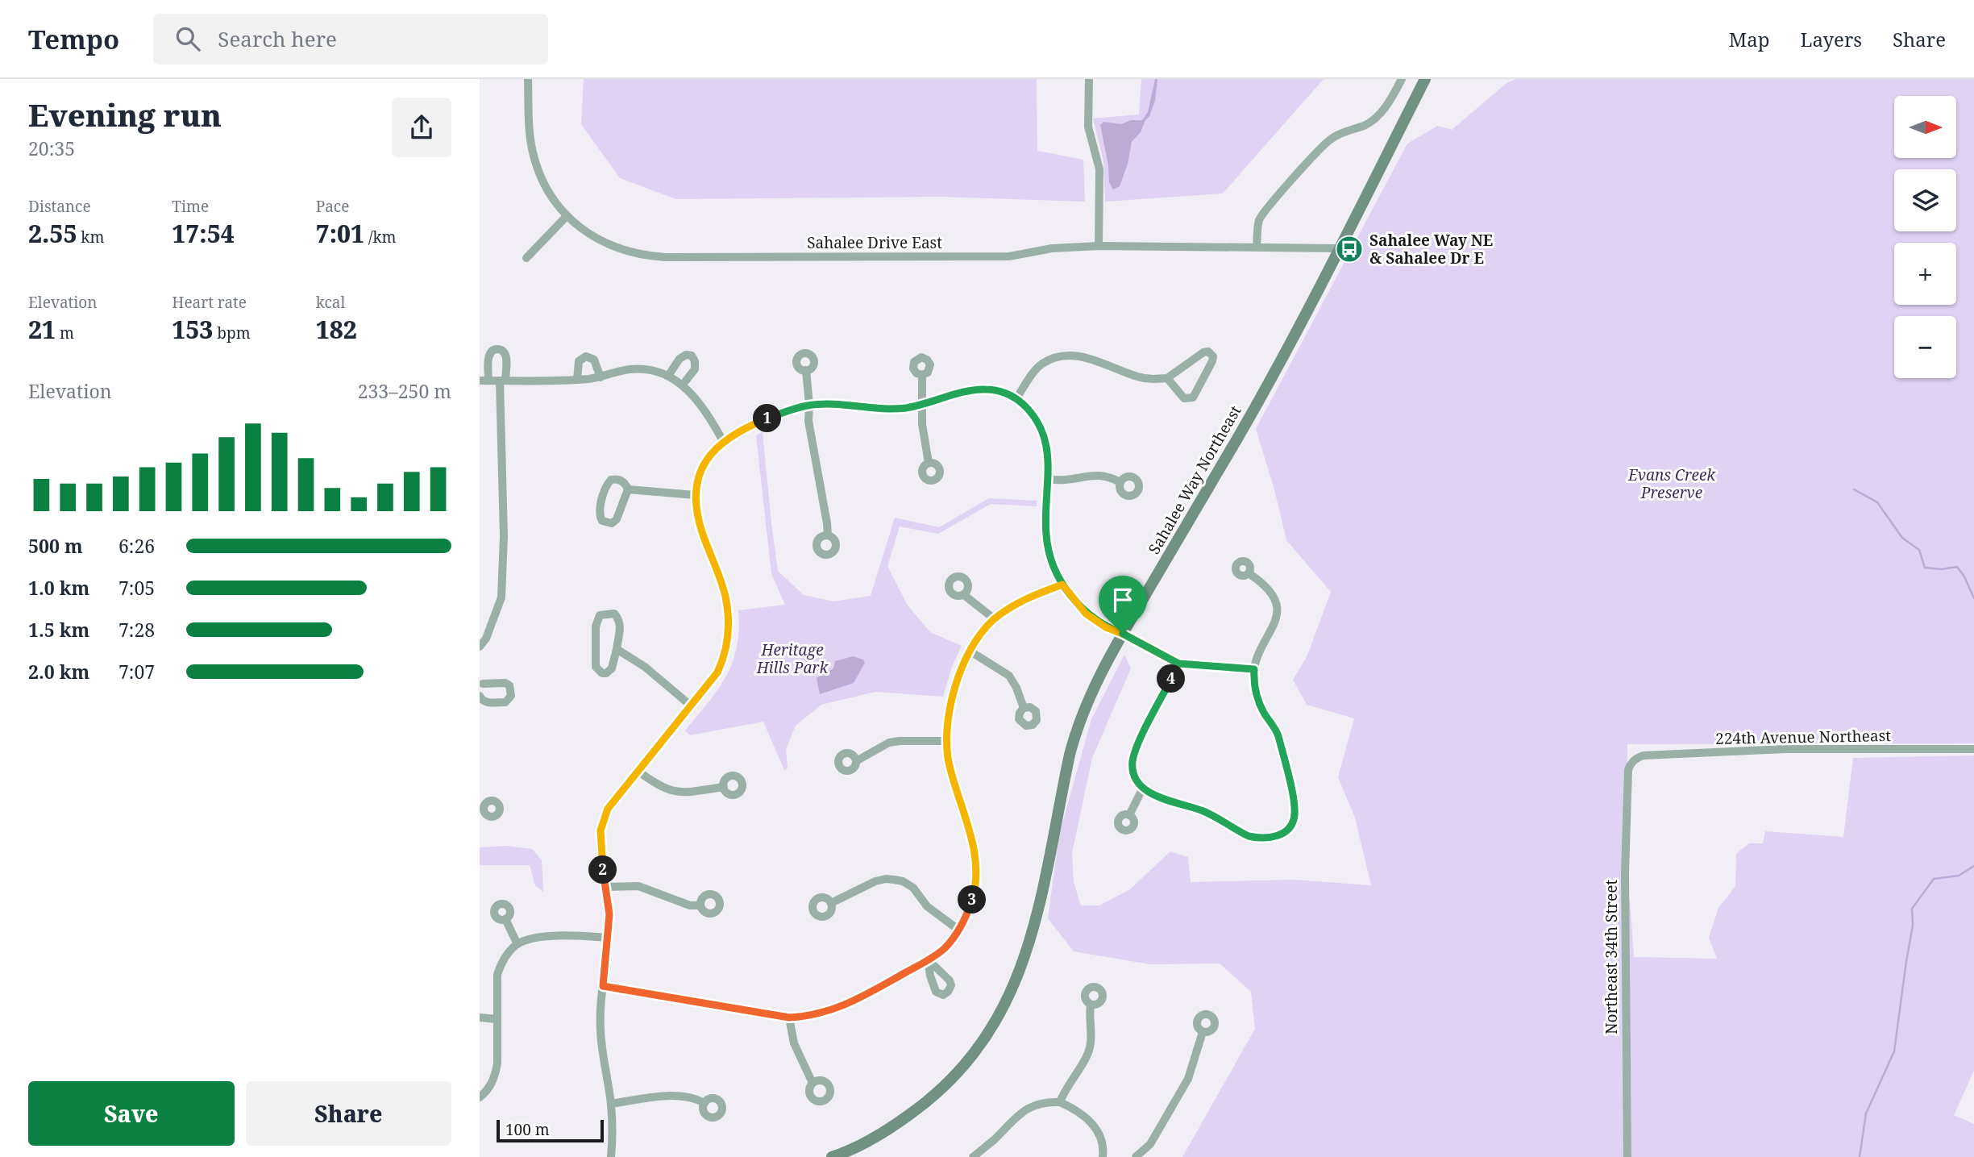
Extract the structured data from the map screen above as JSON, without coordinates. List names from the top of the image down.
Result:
{
  "streets": {
    "main road": ["Sahalee Way Northeast"],
    "street": ["Sahalee Drive East", "224th Avenue Northeast", "Northeast 34th Street"]
  },
  "crossings": [
    ["Sahalee Drive East", "Sahalee Way Northeast"],
    ["224th Avenue Northeast", "Northeast 34th Street"]
  ],
  "parks": ["Evans Creek Preserve", "Heritage Hills Park"],
  "places": {
    "bus stop": ["Sahalee Way NE & Sahalee Dr E"]
  },
  "scale_bar": "100 m",
  "north": "right",
  "page": {
    "header": "Tempo",
    "search": "Search here",
    "nav": ["Map", "Layers", "Share"],
    "heading": ["Evening run", "20:35"],
    "map_buttons": ["+", "−"],
    "stats": [
      ["Distance", "2.55 km"],
      ["Time", "17:54"],
      ["Pace", "7:01 /km"],
      ["Elevation", "21 m"],
      ["Heart rate", "153 bpm"],
      ["kcal", "182"]
    ],
    "chart": ["Elevation", "233–250 m"],
    "pins": [
      "1",
      "4",
      "2",
      "3"
    ],
    "list": [
      {
        "name": "500 m",
        "note": "6:26"
      },
      {
        "name": "1.0 km",
        "note": "7:05"
      },
      {
        "name": "1.5 km",
        "note": "7:28"
      },
      {
        "name": "2.0 km",
        "note": "7:07"
      }
    ],
    "buttons": ["Save", "Share"],
    "scale": "100 m"
  }
}
